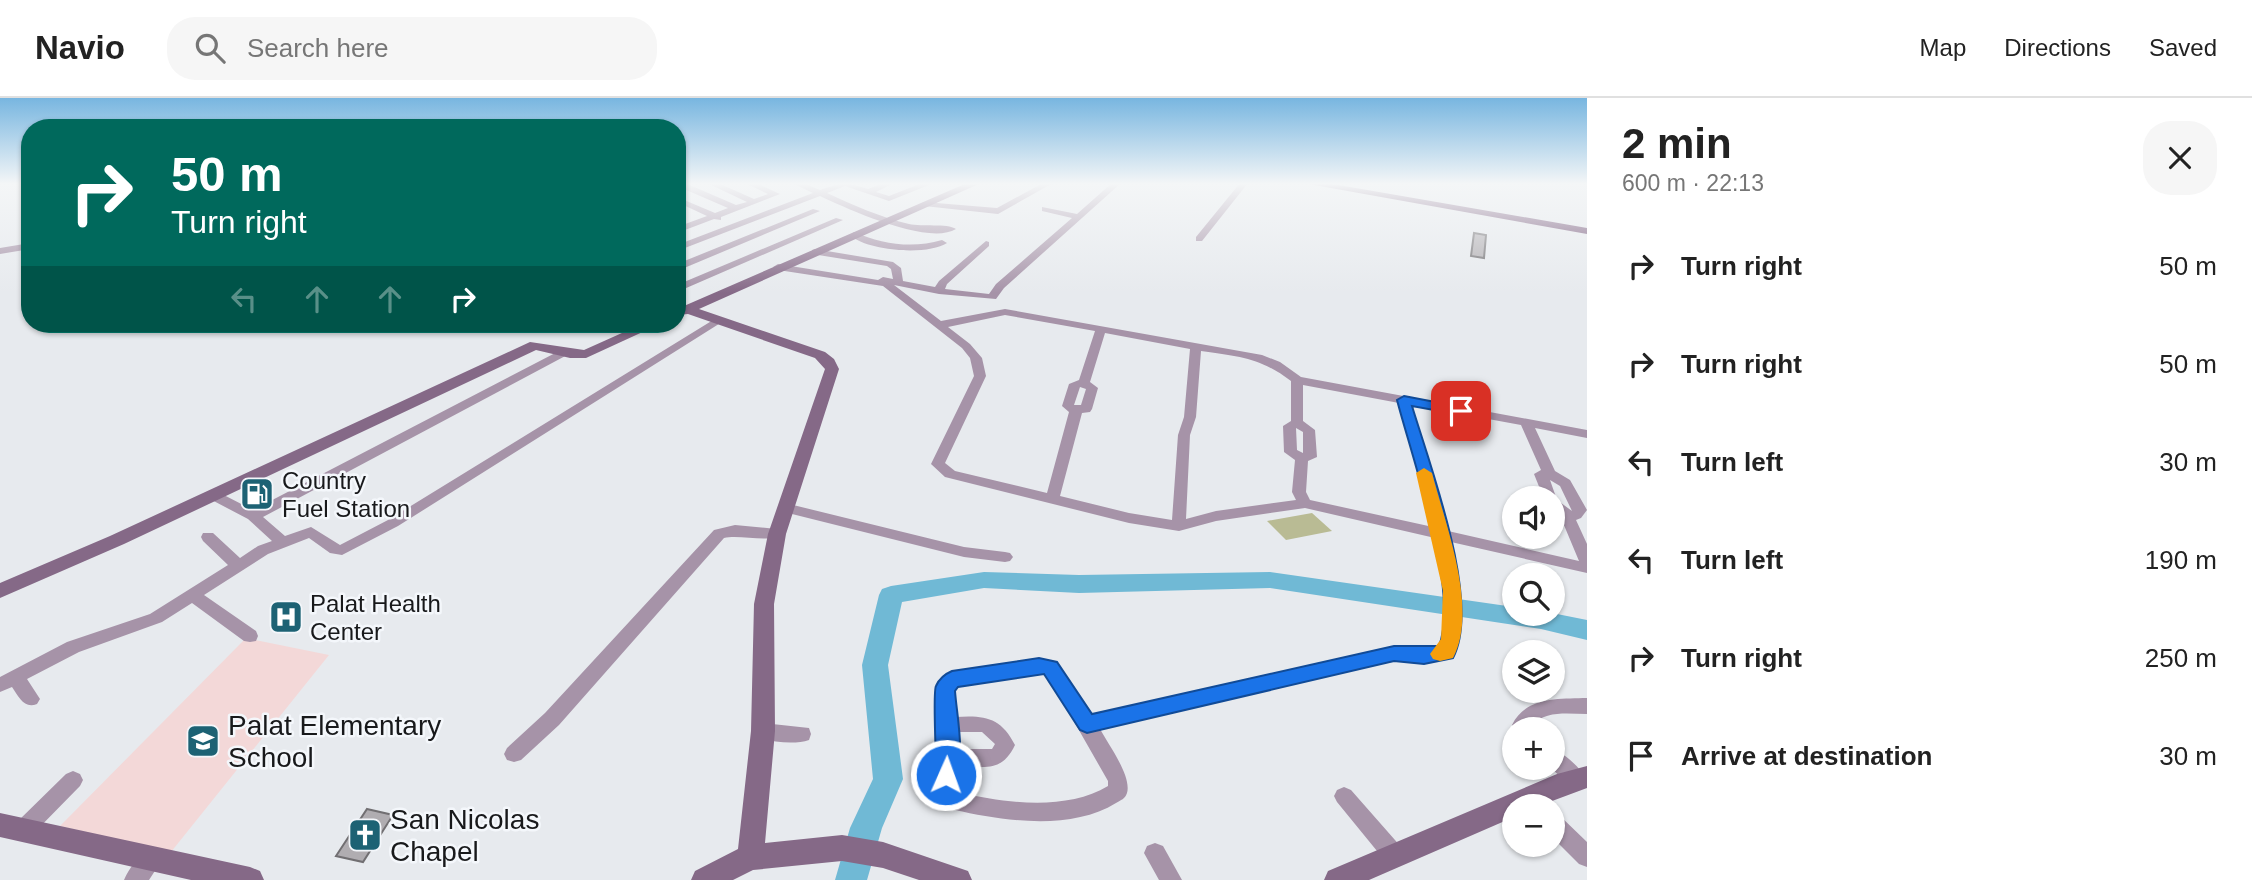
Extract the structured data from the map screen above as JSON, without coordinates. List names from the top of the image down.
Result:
{
  "places": {
    "fuel station": ["Country Fuel Station"],
    "hospital": ["Palat Health Center"],
    "school or university": ["Palat Elementary School"],
    "church": ["San Nicolas Chapel"]
  },
  "page": {
    "header": "Navio",
    "search": "Search here",
    "nav": ["Map", "Directions", "Saved"],
    "heading": ["2 min", "600 m · 22:13"],
    "turn": ["50 m", "Turn right"],
    "list": [
      {
        "name": "Turn right",
        "value": "50 m"
      },
      {
        "name": "Turn right",
        "value": "50 m"
      },
      {
        "name": "Turn left",
        "value": "30 m"
      },
      {
        "name": "Turn left",
        "value": "190 m"
      },
      {
        "name": "Turn right",
        "value": "250 m"
      },
      {
        "name": "Arrive at destination",
        "value": "30 m"
      }
    ],
    "map_buttons": ["+", "−"]
  }
}
